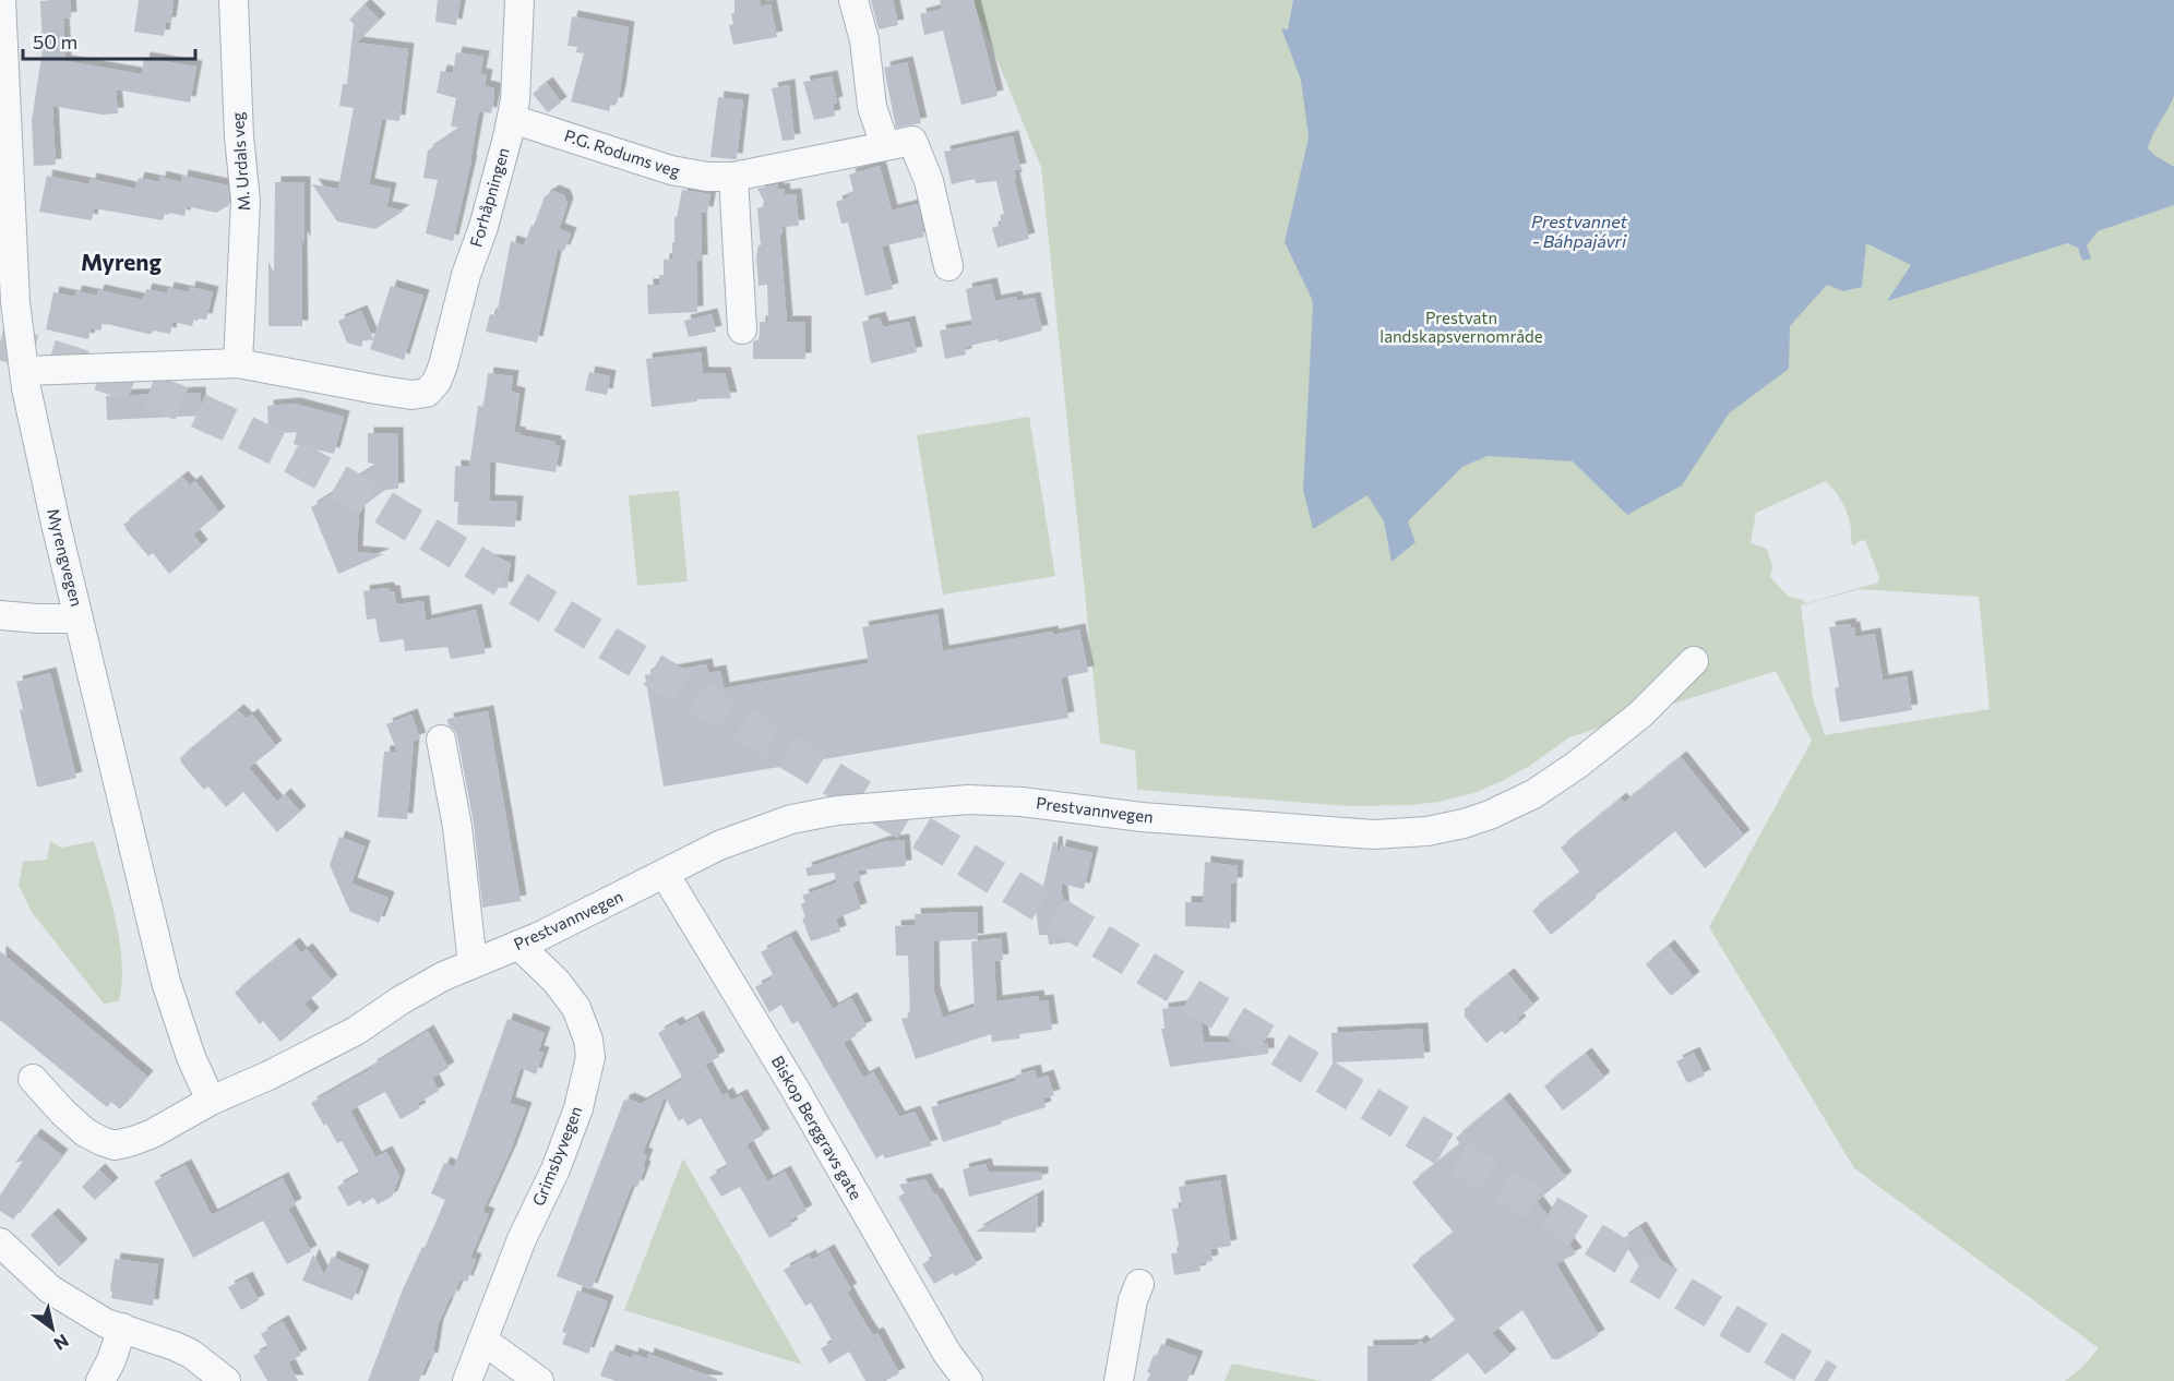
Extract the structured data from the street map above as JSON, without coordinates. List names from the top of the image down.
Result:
{
  "streets": {
    "street": [
      "P.G. Rodums veg",
      "M. Urdals veg",
      "Forhåpningen",
      "Myrengvegen",
      "Prestvannvegen",
      "Biskop Berggravs gate",
      "Grimsbyvegen"
    ]
  },
  "crossings": [
    ["P.G. Rodums veg", "Forhåpningen"],
    ["M. Urdals veg", "Forhåpningen"],
    ["Myrengvegen", "Prestvannvegen"],
    ["Prestvannvegen", "Biskop Berggravs gate"],
    ["Prestvannvegen", "Grimsbyvegen"]
  ],
  "districts": ["Myreng"],
  "water": ["Prestvannet - Báhpajávri"],
  "parks": ["Prestvatn landskapsvernområde"],
  "scale_bar": "50 m",
  "north": "bottom right"
}
